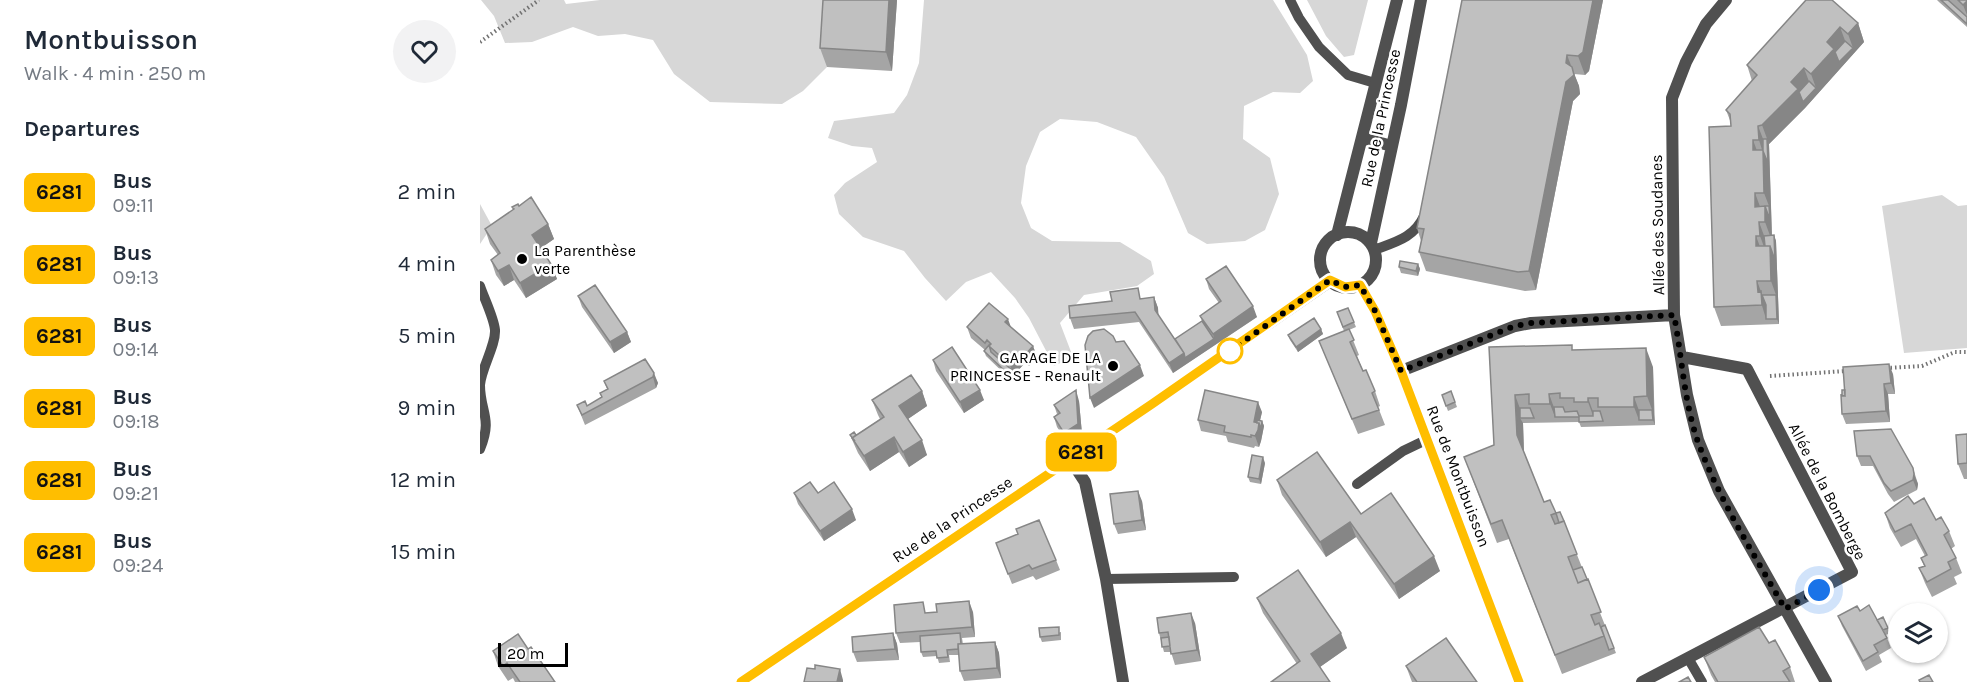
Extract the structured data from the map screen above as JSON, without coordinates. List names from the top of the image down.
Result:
{
  "streets": {
    "street": [
      "Rue de la Princesse",
      "Allée des Soudanes",
      "Rue de Montbuisson",
      "Allée de la Bomberge"
    ]
  },
  "crossings": [
    ["Rue de la Princesse", "Rue de Montbuisson"],
    ["Allée des Soudanes", "Allée de la Bomberge"]
  ],
  "places": ["La Parenthèse verte", "GARAGE DE LA PRINCESSE - Renault"],
  "lines": ["bus line 6281"],
  "scale_bar": "20 m",
  "page": {
    "heading": [
      ["Montbuisson", "Walk · 4 min · 250 m"],
      "Departures"
    ],
    "on_map": "6281",
    "list": [
      {
        "mark": "6281",
        "name": "Bus",
        "note": "09:11",
        "value": "2 min"
      },
      {
        "mark": "6281",
        "name": "Bus",
        "note": "09:13",
        "value": "4 min"
      },
      {
        "mark": "6281",
        "name": "Bus",
        "note": "09:14",
        "value": "5 min"
      },
      {
        "mark": "6281",
        "name": "Bus",
        "note": "09:18",
        "value": "9 min"
      },
      {
        "mark": "6281",
        "name": "Bus",
        "note": "09:21",
        "value": "12 min"
      },
      {
        "mark": "6281",
        "name": "Bus",
        "note": "09:24",
        "value": "15 min"
      }
    ],
    "scale": "20 m"
  }
}
